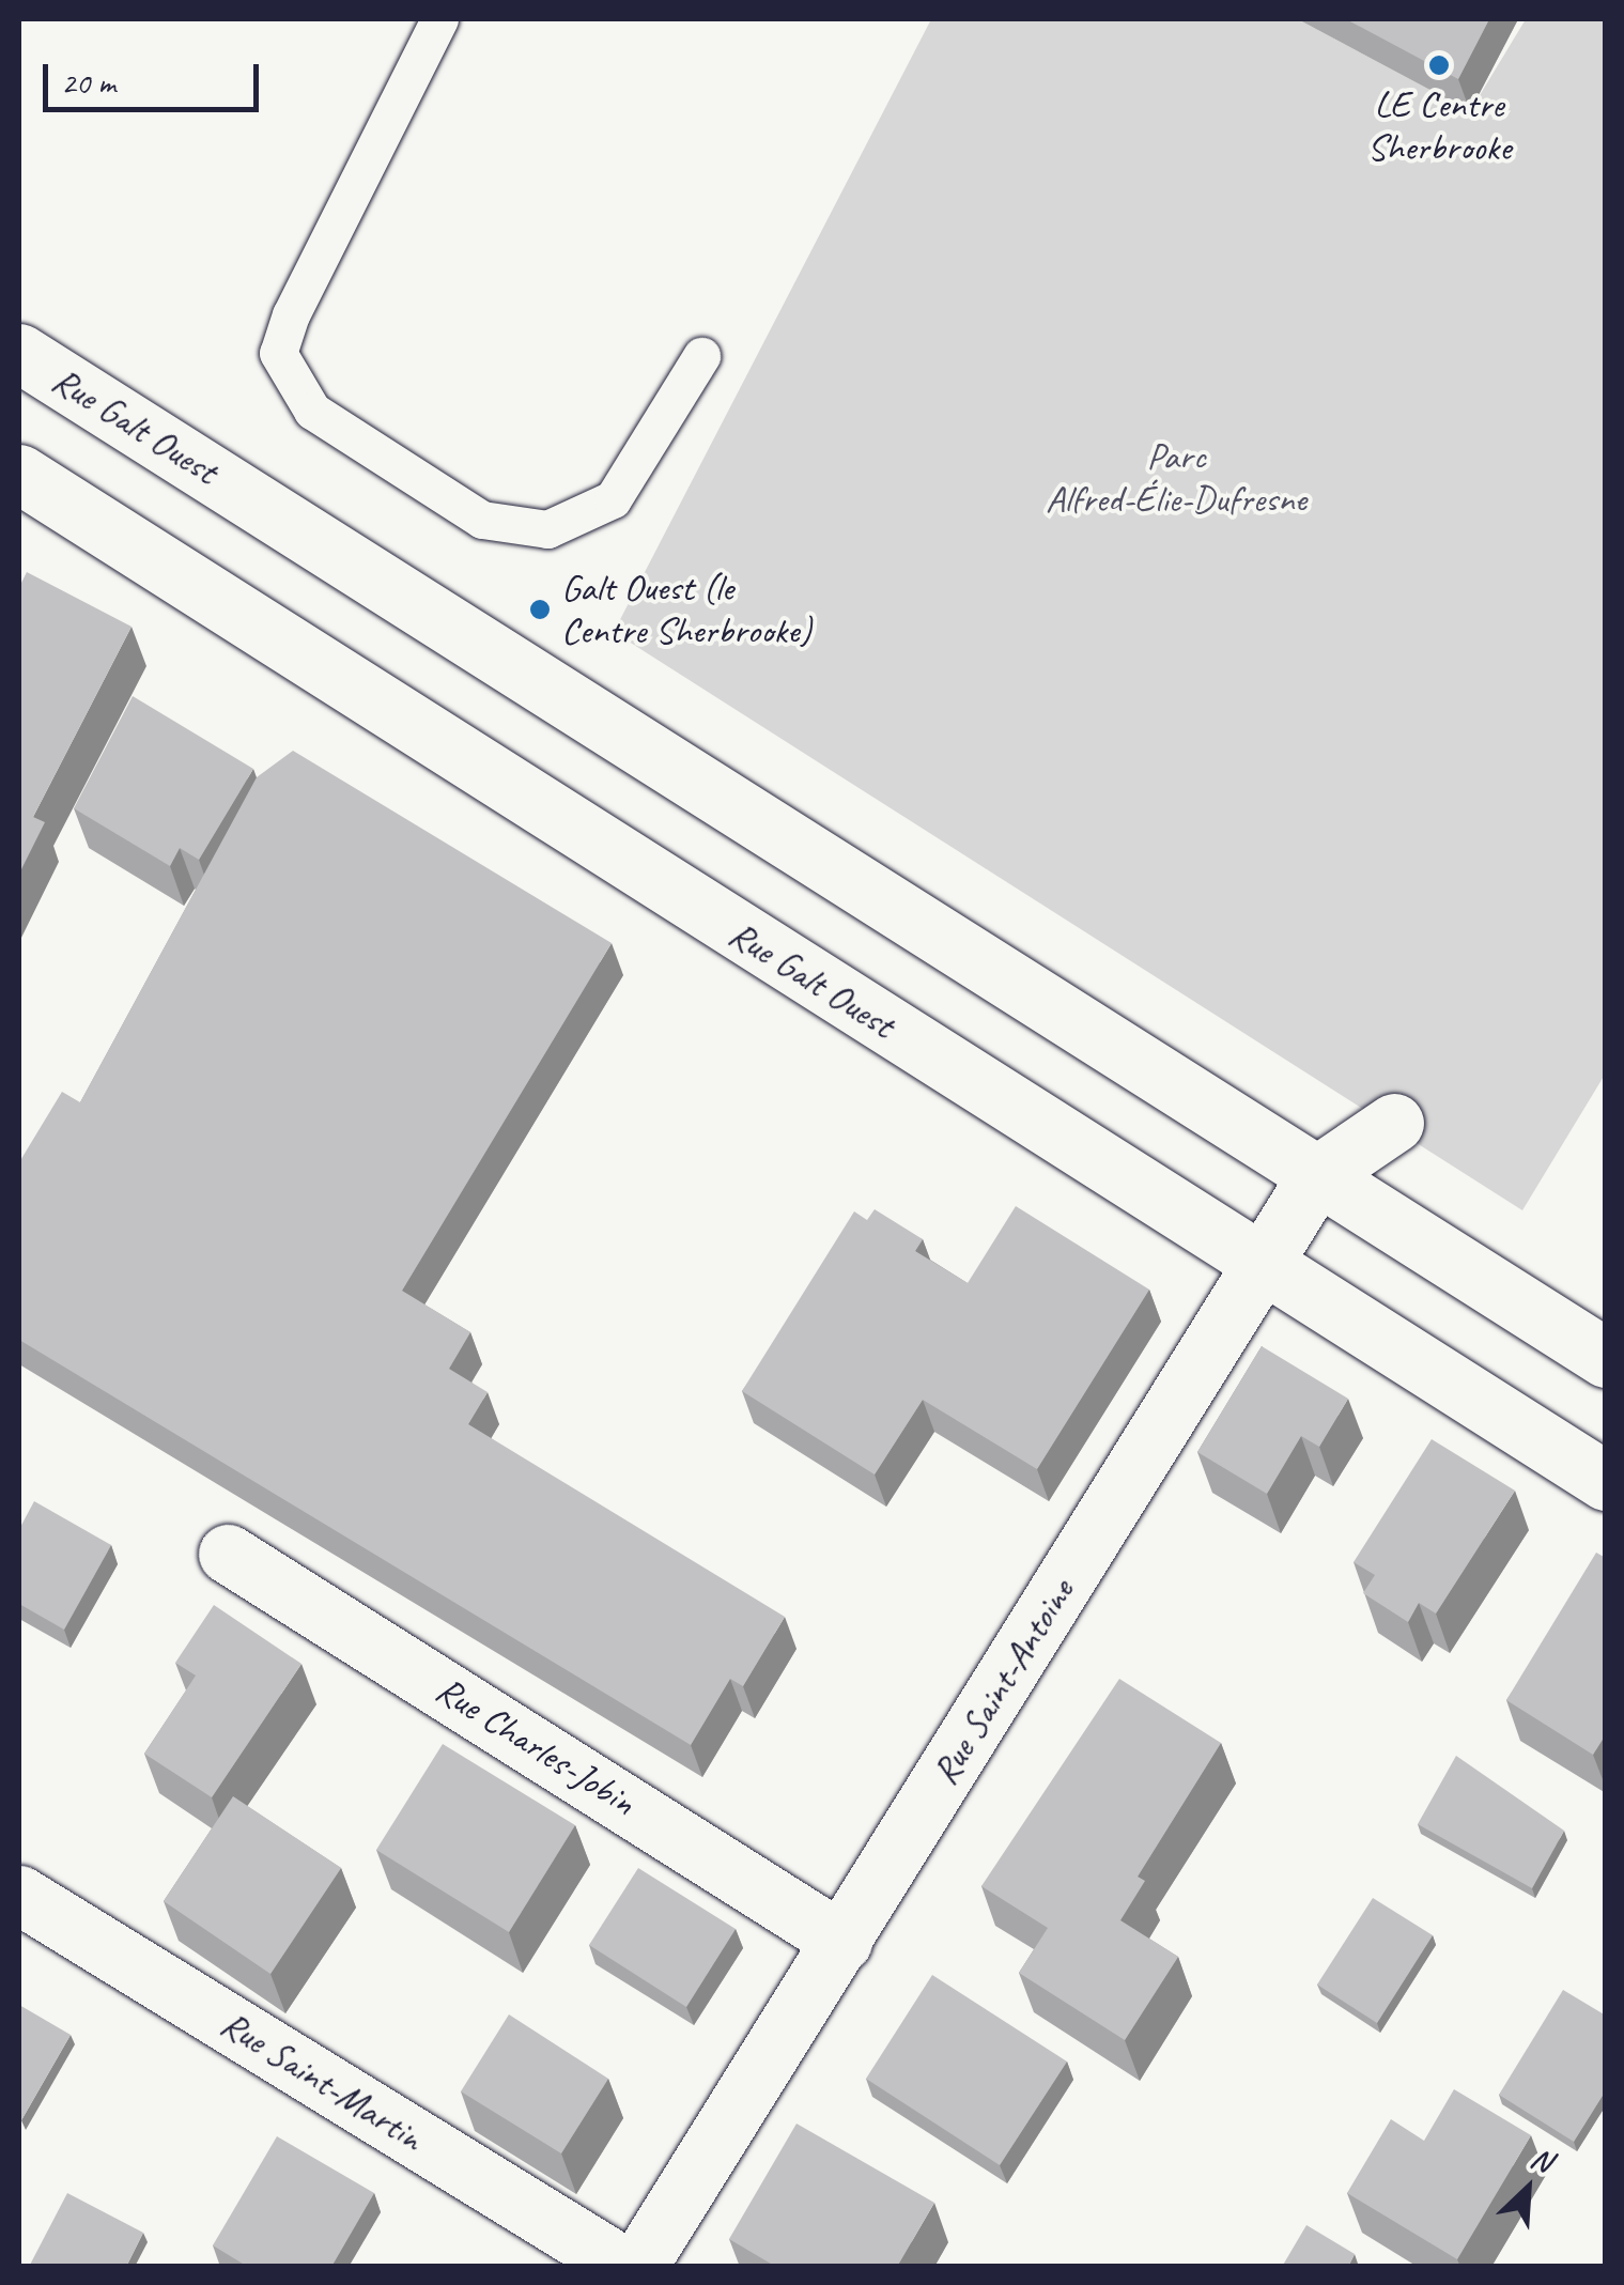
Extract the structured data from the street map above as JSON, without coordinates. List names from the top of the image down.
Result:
{
  "streets": {
    "main road": [
      "Rue Galt Ouest",
      "Rue Saint-Antoine",
      "Rue Charles-Jobin",
      "Rue Saint-Martin"
    ]
  },
  "crossings": [
    ["Rue Galt Ouest", "Rue Saint-Antoine"],
    ["Rue Saint-Antoine", "Rue Charles-Jobin"]
  ],
  "parks": ["Parc Alfred-Élie-Dufresne"],
  "places": ["LE Centre Sherbrooke", "Galt Ouest (le Centre Sherbrooke)"],
  "scale_bar": "20 m",
  "north": "top right"
}
